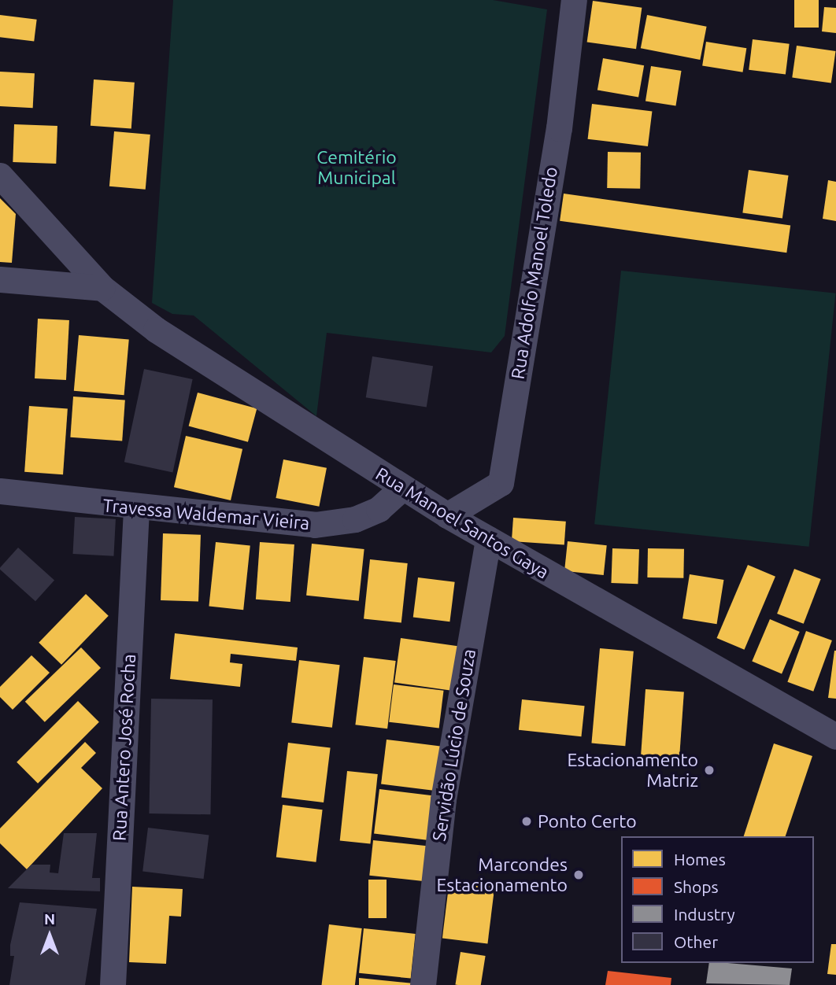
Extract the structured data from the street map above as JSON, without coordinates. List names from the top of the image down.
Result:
{
  "streets": {
    "street": [
      "Rua Adolfo Manoel Toledo",
      "Travessa Waldemar Vieira",
      "Rua Manoel Santos Gaya",
      "Servidão Lúcio de Souza",
      "Rua Antero José Rocha"
    ]
  },
  "crossings": [
    ["Rua Adolfo Manoel Toledo", "Rua Manoel Santos Gaya"],
    ["Travessa Waldemar Vieira", "Rua Manoel Santos Gaya"],
    ["Travessa Waldemar Vieira", "Rua Antero José Rocha"],
    ["Rua Manoel Santos Gaya", "Servidão Lúcio de Souza"]
  ],
  "parks": ["Cemitério Municipal"],
  "places": ["Estacionamento Matriz", "Ponto Certo", "Marcondes Estacionamento"],
  "legend": [
    "Homes",
    "Shops",
    "Industry",
    "Other"
  ],
  "north": "top"
}
